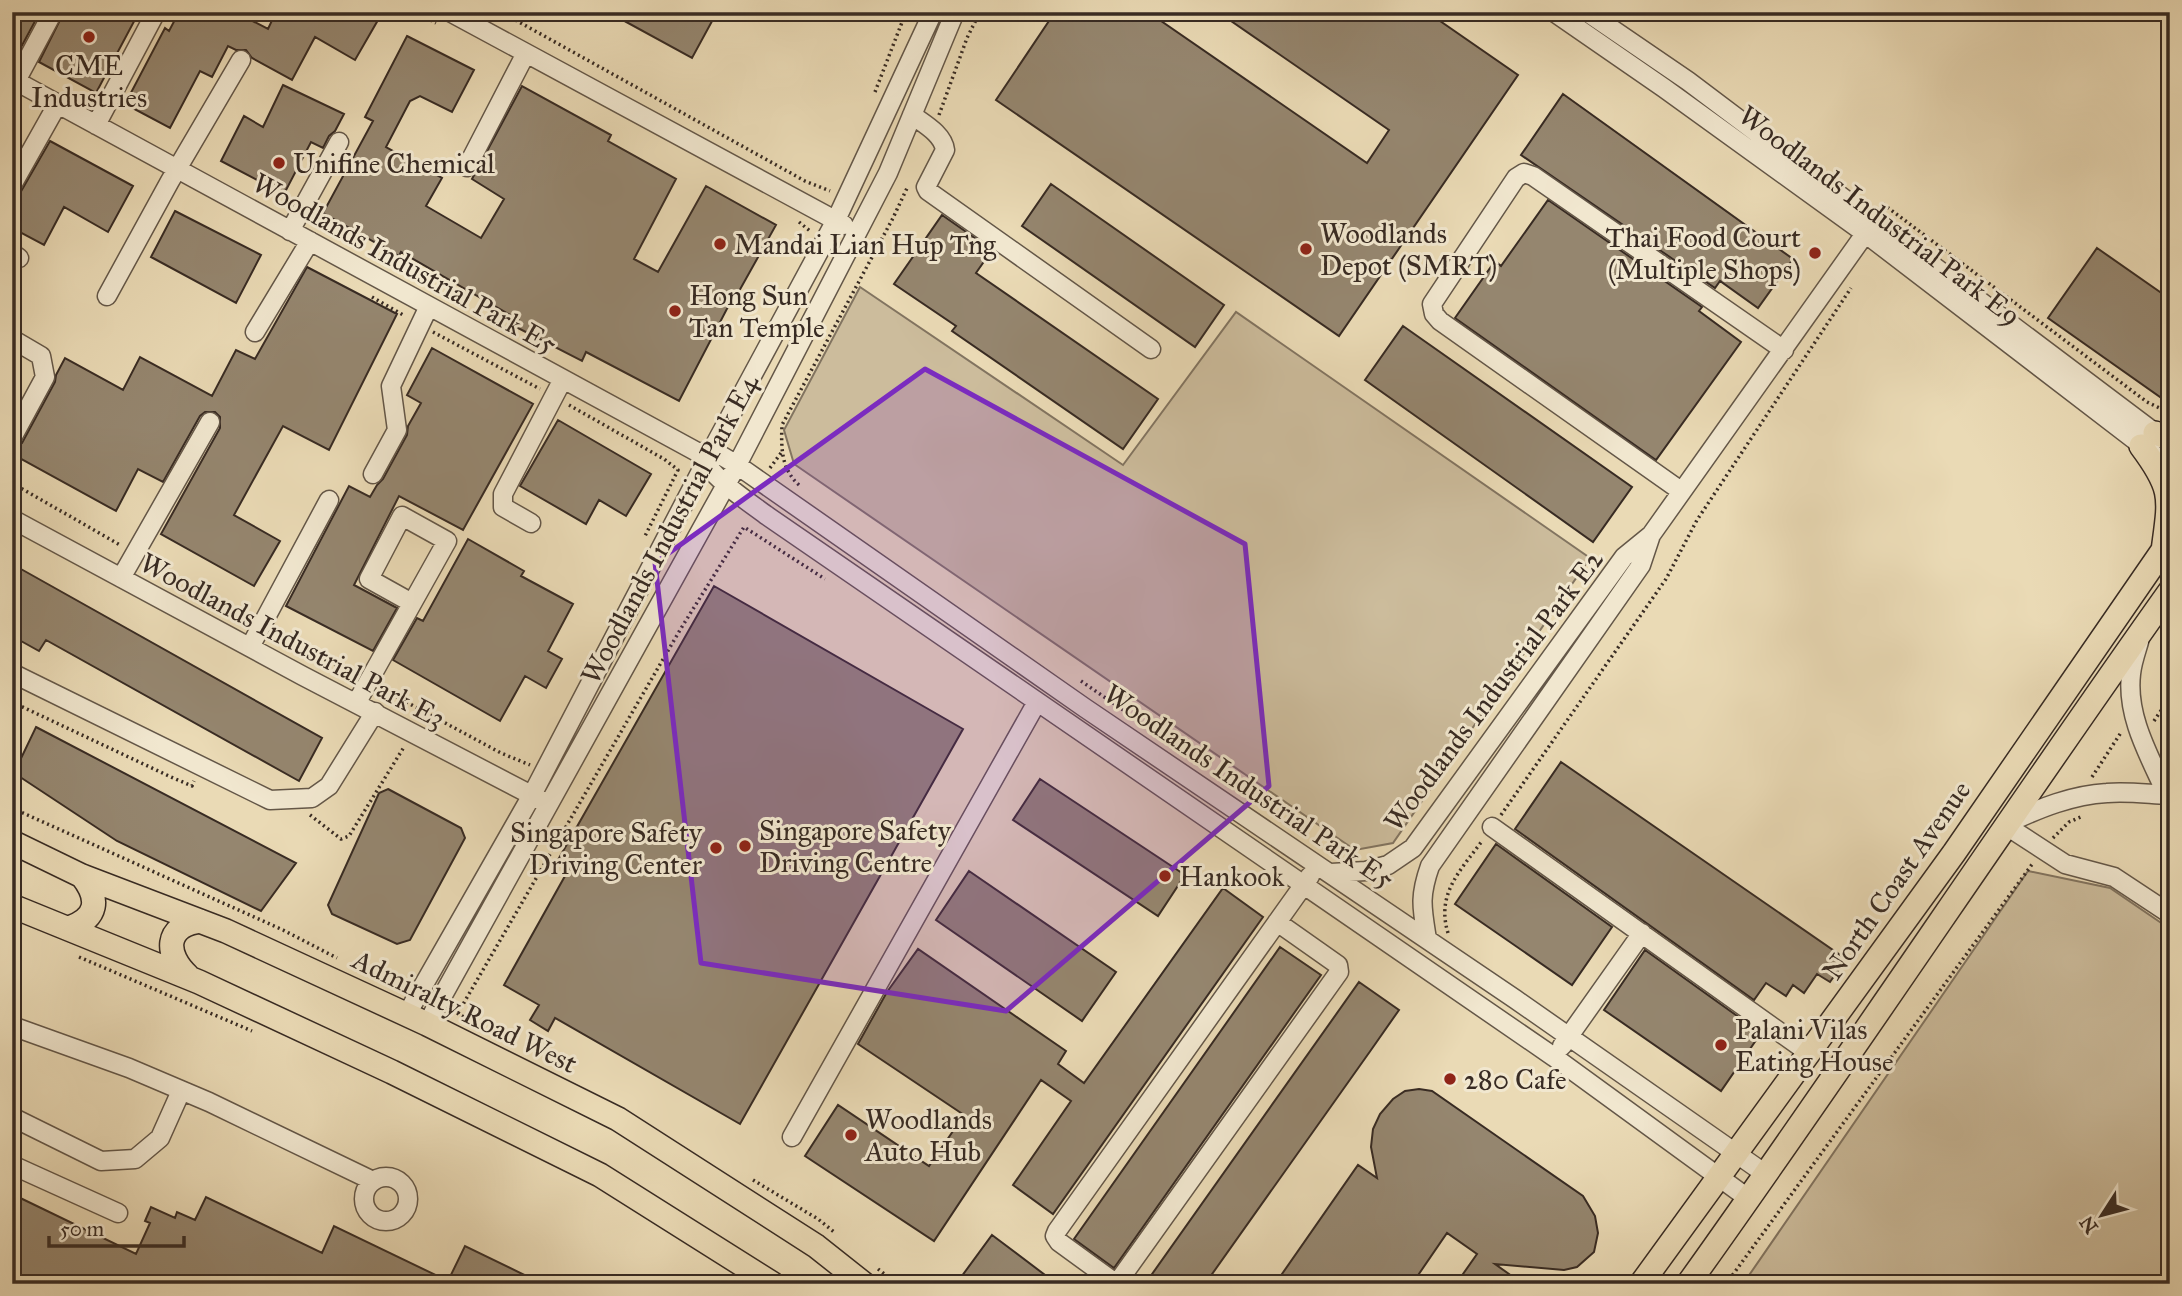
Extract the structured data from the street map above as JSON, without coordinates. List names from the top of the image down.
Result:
{
  "streets": {
    "main road": ["North Coast Avenue", "Admiralty Road West"],
    "street": [
      "Woodlands Industrial Park E9",
      "Woodlands Industrial Park E5",
      "Woodlands Industrial Park E4",
      "Woodlands Industrial Park E3",
      "Woodlands Industrial Park E2"
    ]
  },
  "crossings": [
    ["Woodlands Industrial Park E9", "Woodlands Industrial Park E2"],
    ["Woodlands Industrial Park E5", "Woodlands Industrial Park E4"],
    ["Woodlands Industrial Park E5", "Woodlands Industrial Park E2"],
    ["Woodlands Industrial Park E5", "North Coast Avenue"],
    ["Woodlands Industrial Park E4", "Woodlands Industrial Park E3"],
    ["Woodlands Industrial Park E4", "Admiralty Road West"]
  ],
  "places": [
    "CME Industries",
    "Unifine Chemical",
    "Mandai Lian Hup Tng",
    "Woodlands Depot (SMRT)",
    "Thai Food Court (Multiple Shops)",
    "Hong Sun Tan Temple",
    "Singapore Safety Driving Centre",
    "Singapore Safety Driving Center",
    "Hankook",
    "Palani Vilas Eating House",
    "280 Cafe",
    "Woodlands Auto Hub"
  ],
  "scale_bar": "50 m",
  "north": "bottom left"
}
